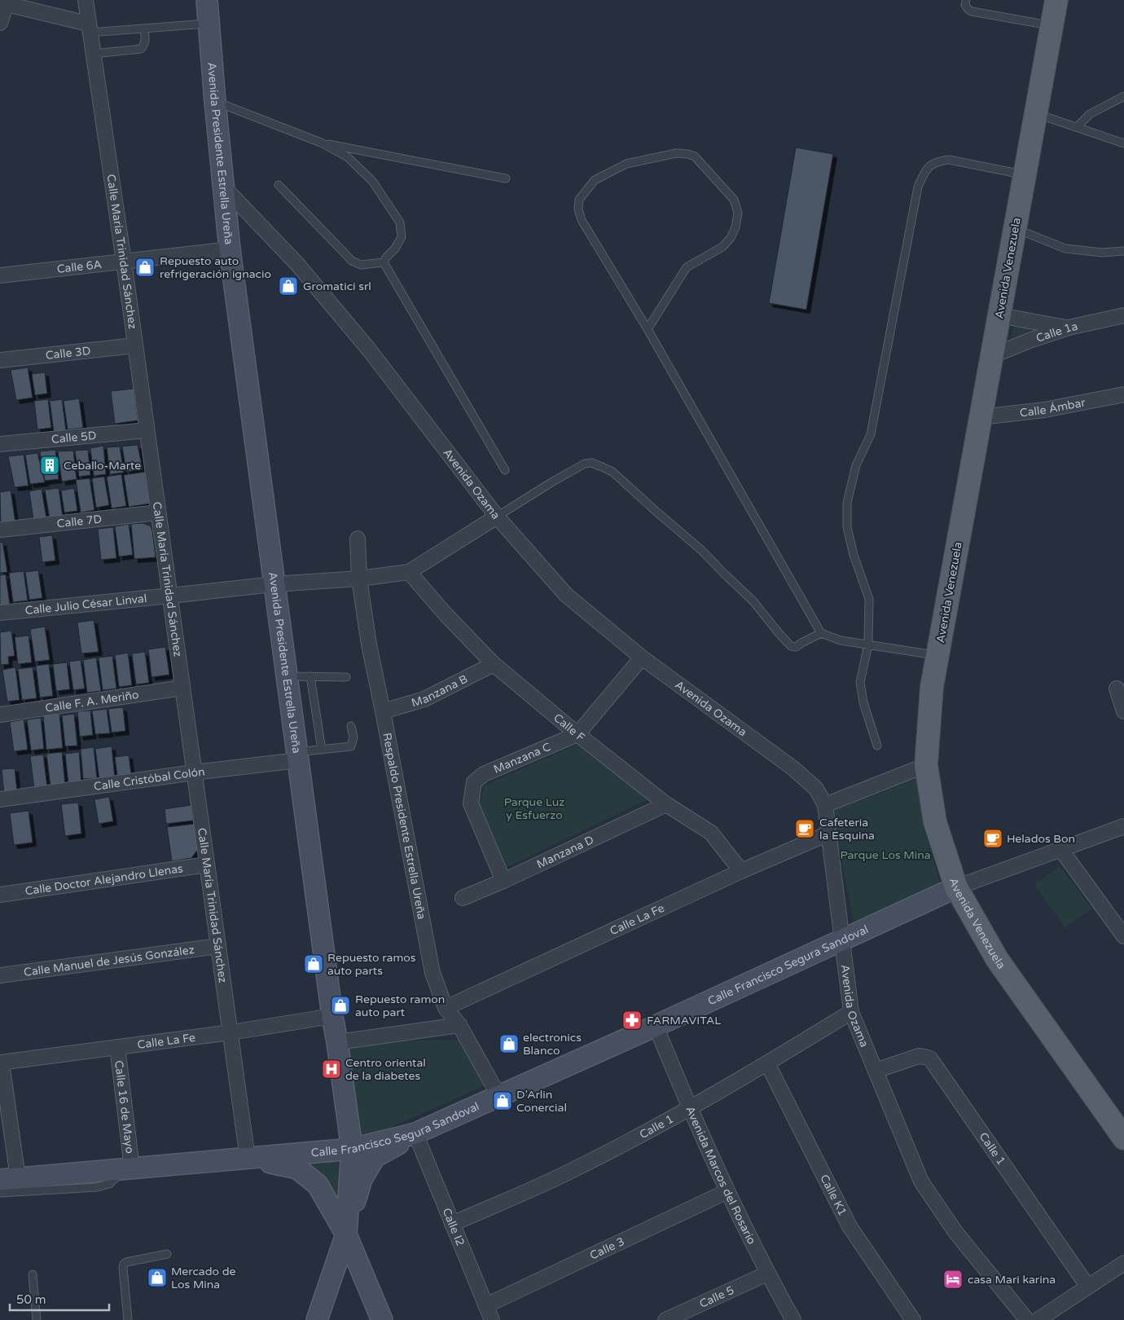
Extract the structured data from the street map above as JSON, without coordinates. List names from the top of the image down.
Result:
{
  "streets": {
    "main road": ["Avenida Presidente Estrella Ureña", "Avenida Venezuela", "Calle Francisco Segura Sandoval"],
    "street": [
      "Calle María Trinidad Sánchez",
      "Calle 6A",
      "Calle 1a",
      "Calle 3D",
      "Calle Ámbar",
      "Calle 5D",
      "Avenida Ozama",
      "Calle 7D",
      "Calle Julio César Linval",
      "Manzana B",
      "Calle F. A. Meriño",
      "Calle F",
      "Manzana C",
      "Calle Cristóbal Colón",
      "Respaldo Presidente Estrella Ureña",
      "Manzana D",
      "Calle Doctor Alejandro Llenas",
      "Calle La Fe",
      "Calle Manuel de Jesús González",
      "Calle 16 de Mayo",
      "Calle 1",
      "Avenida Marcos del Rosario",
      "Calle K1",
      "Calle I2",
      "Calle 3",
      "Calle 5"
    ]
  },
  "crossings": [
    ["Avenida Presidente Estrella Ureña", "Calle 6A"],
    ["Avenida Presidente Estrella Ureña", "Avenida Ozama"],
    ["Avenida Presidente Estrella Ureña", "Calle Julio César Linval"],
    ["Avenida Presidente Estrella Ureña", "Calle Cristóbal Colón"],
    ["Avenida Presidente Estrella Ureña", "Calle La Fe"],
    ["Avenida Presidente Estrella Ureña", "Calle Francisco Segura Sandoval"],
    ["Calle María Trinidad Sánchez", "Calle 6A"],
    ["Calle María Trinidad Sánchez", "Calle 3D"],
    ["Calle María Trinidad Sánchez", "Calle 5D"],
    ["Calle María Trinidad Sánchez", "Calle 7D"],
    ["Calle María Trinidad Sánchez", "Calle Julio César Linval"],
    ["Calle María Trinidad Sánchez", "Calle F. A. Meriño"],
    ["Calle María Trinidad Sánchez", "Calle Cristóbal Colón"],
    ["Calle María Trinidad Sánchez", "Calle Doctor Alejandro Llenas"],
    ["Calle María Trinidad Sánchez", "Calle La Fe"],
    ["Calle María Trinidad Sánchez", "Calle Manuel de Jesús González"],
    ["Calle María Trinidad Sánchez", "Calle Francisco Segura Sandoval"],
    ["Avenida Venezuela", "Calle 1a"],
    ["Avenida Venezuela", "Calle Ámbar"],
    ["Avenida Venezuela", "Calle Francisco Segura Sandoval"],
    ["Avenida Ozama", "Calle Julio César Linval"],
    ["Avenida Ozama", "Manzana C"],
    ["Avenida Ozama", "Calle La Fe"],
    ["Avenida Ozama", "Calle Francisco Segura Sandoval"],
    ["Avenida Ozama", "Calle 1"],
    ["Calle Julio César Linval", "Calle F"],
    ["Calle Julio César Linval", "Respaldo Presidente Estrella Ureña"],
    ["Manzana B", "Calle F"],
    ["Manzana B", "Respaldo Presidente Estrella Ureña"],
    ["Calle F", "Manzana C"],
    ["Calle F", "Manzana D"],
    ["Calle F", "Calle La Fe"],
    ["Manzana C", "Manzana D"],
    ["Respaldo Presidente Estrella Ureña", "Calle La Fe"],
    ["Respaldo Presidente Estrella Ureña", "Calle Francisco Segura Sandoval"],
    ["Calle La Fe", "Calle 16 de Mayo"],
    ["Calle Francisco Segura Sandoval", "Calle 16 de Mayo"],
    ["Calle Francisco Segura Sandoval", "Avenida Marcos del Rosario"],
    ["Calle Francisco Segura Sandoval", "Calle I2"],
    ["Calle 1", "Avenida Marcos del Rosario"],
    ["Calle 1", "Calle K1"],
    ["Calle 1", "Calle I2"],
    ["Avenida Marcos del Rosario", "Calle 3"],
    ["Avenida Marcos del Rosario", "Calle 5"],
    ["Calle I2", "Calle 3"]
  ],
  "parks": ["Parque Luz y Esfuerzo", "Parque Los Mina"],
  "places": {
    "shop": [
      "Repuesto auto refrigeración ignacio",
      "Gromatici srl",
      "Repuesto ramos auto parts",
      "Repuesto ramon auto part",
      "electronics Blanco",
      "D’Arlin Conercial",
      "Mercado de Los Mina"
    ],
    "building": ["Ceballo-Marte"],
    "cafe": ["Cafeteria la Esquina", "Helados Bon"],
    "pharmacy": ["FARMAVITAL"],
    "hospital": ["Centro oriental de la diabetes"],
    "hotel": ["casa Mari karina"]
  },
  "scale_bar": "50 m"
}
